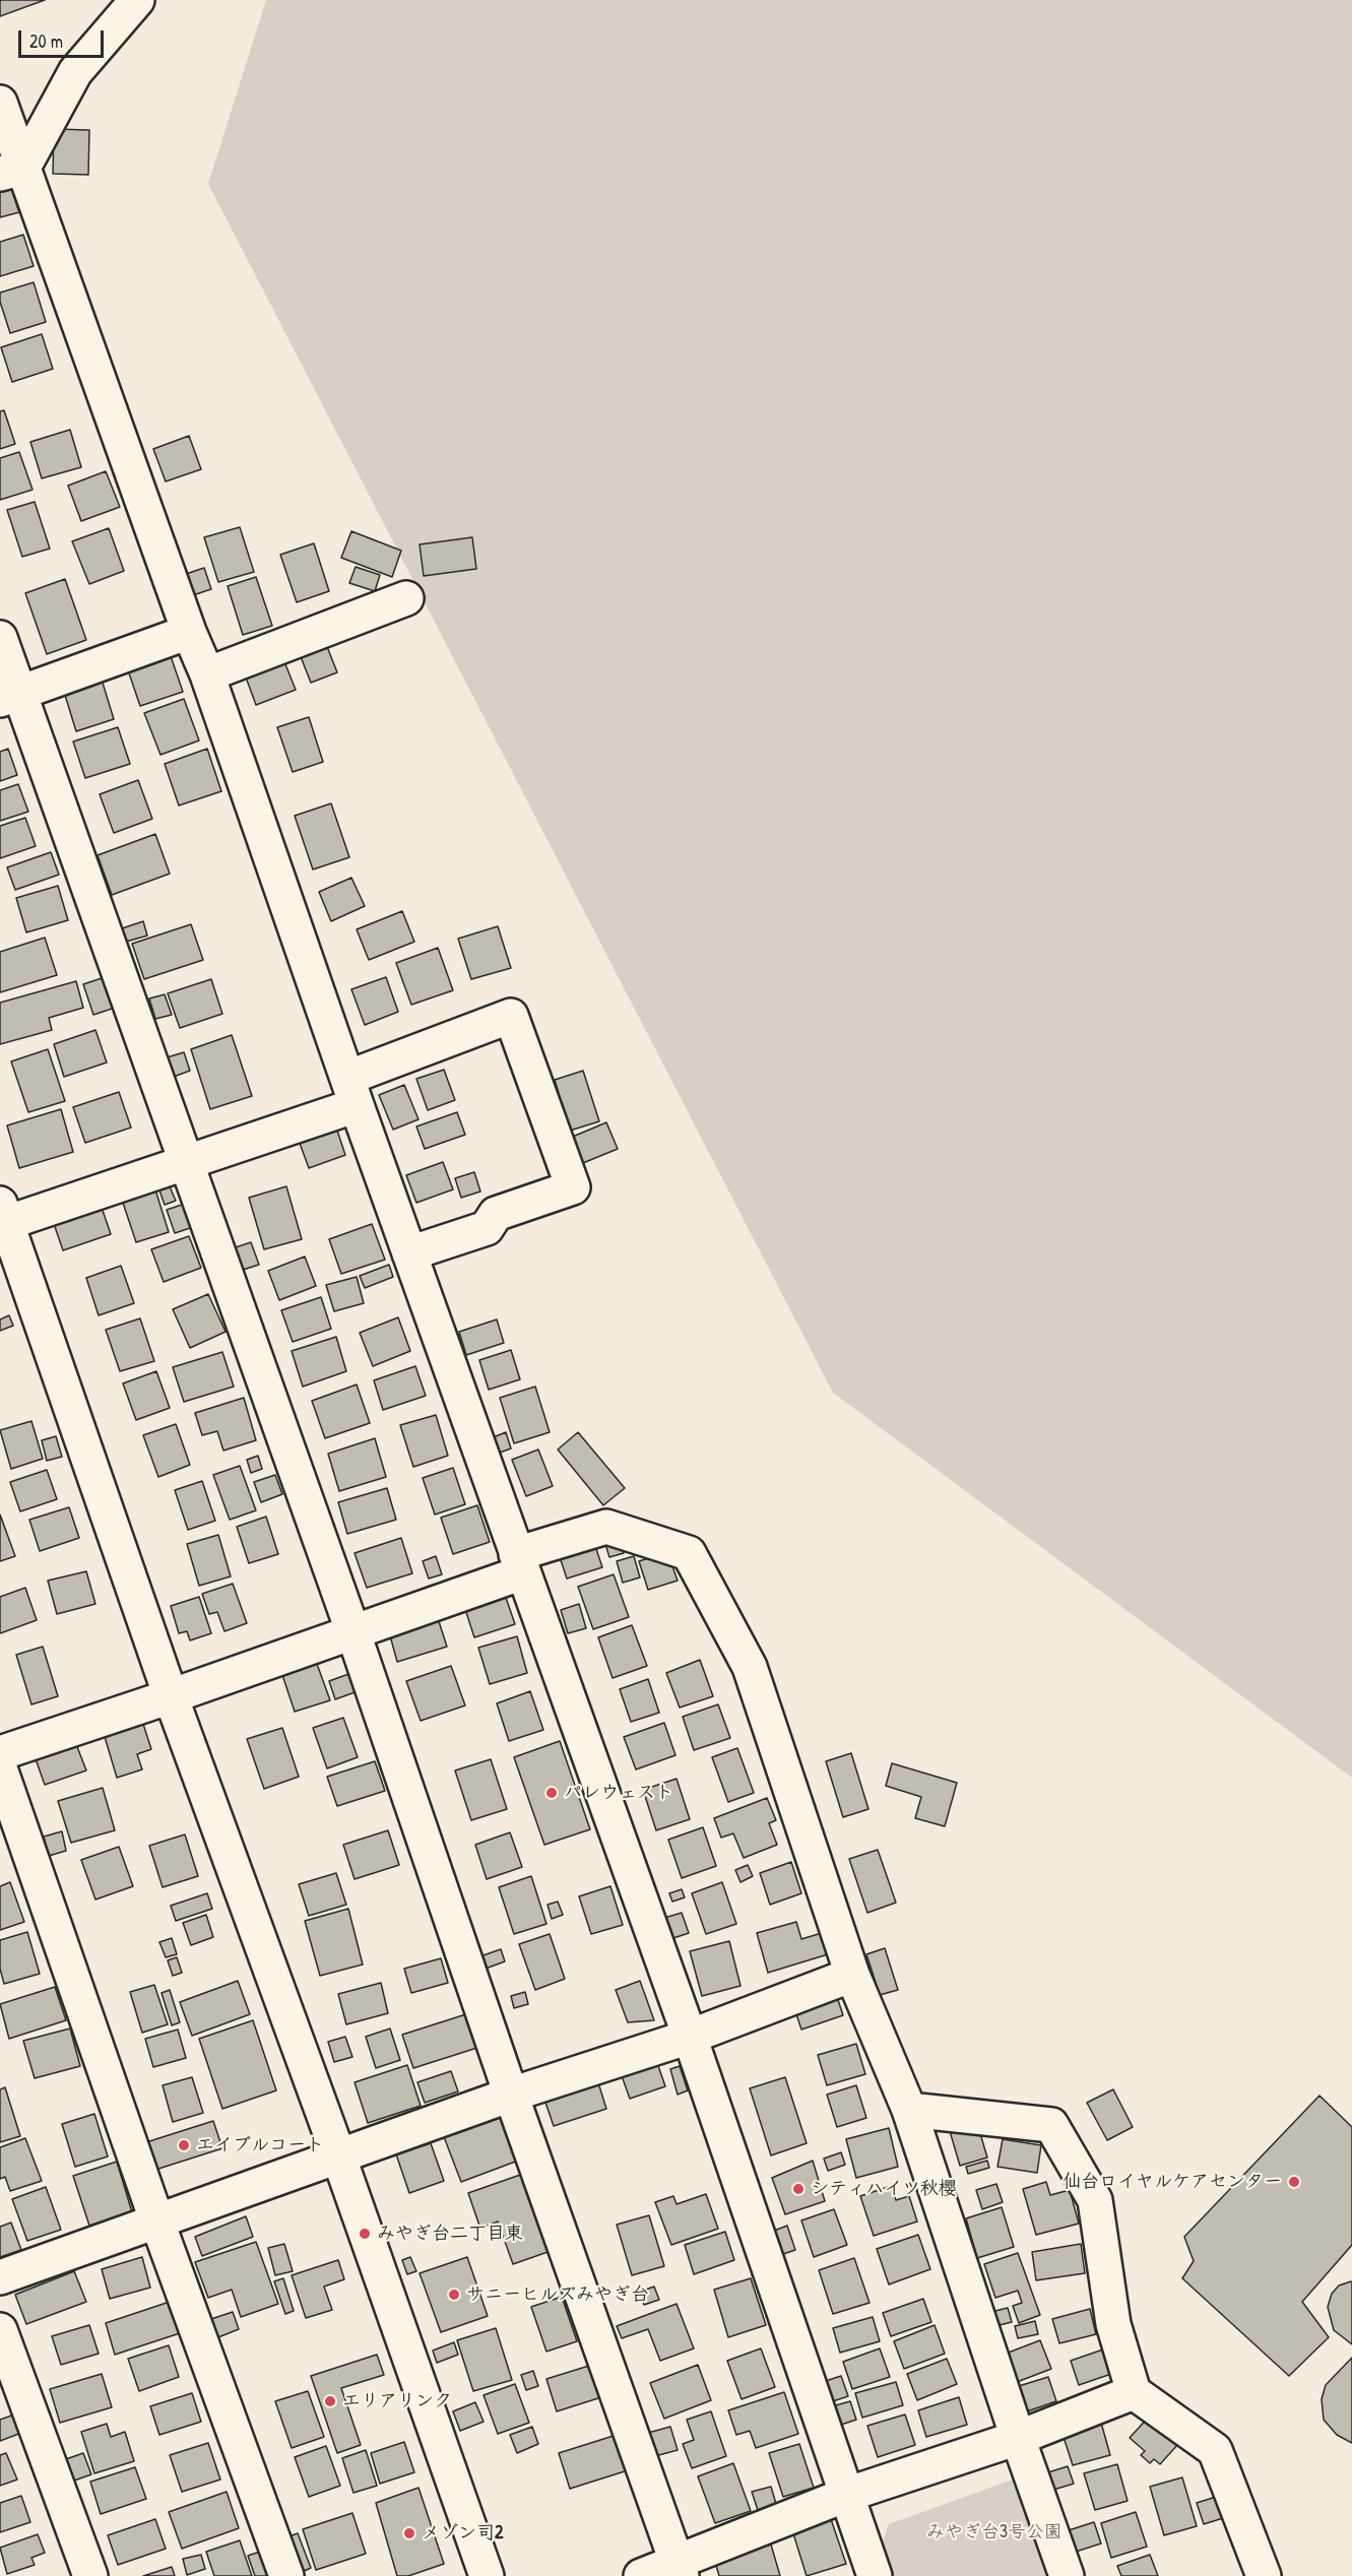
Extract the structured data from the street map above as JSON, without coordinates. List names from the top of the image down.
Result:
{
  "parks": ["みやぎ台3号公園"],
  "places": [
    "パレウェスト",
    "エイブルコート",
    "仙台ロイヤルケアセンター",
    "シティハイツ秋櫻",
    "みやぎ台二丁目東",
    "サニーヒルズみやぎ台",
    "エリアリンク",
    "メゾン司2"
  ],
  "scale_bar": "20 m"
}
